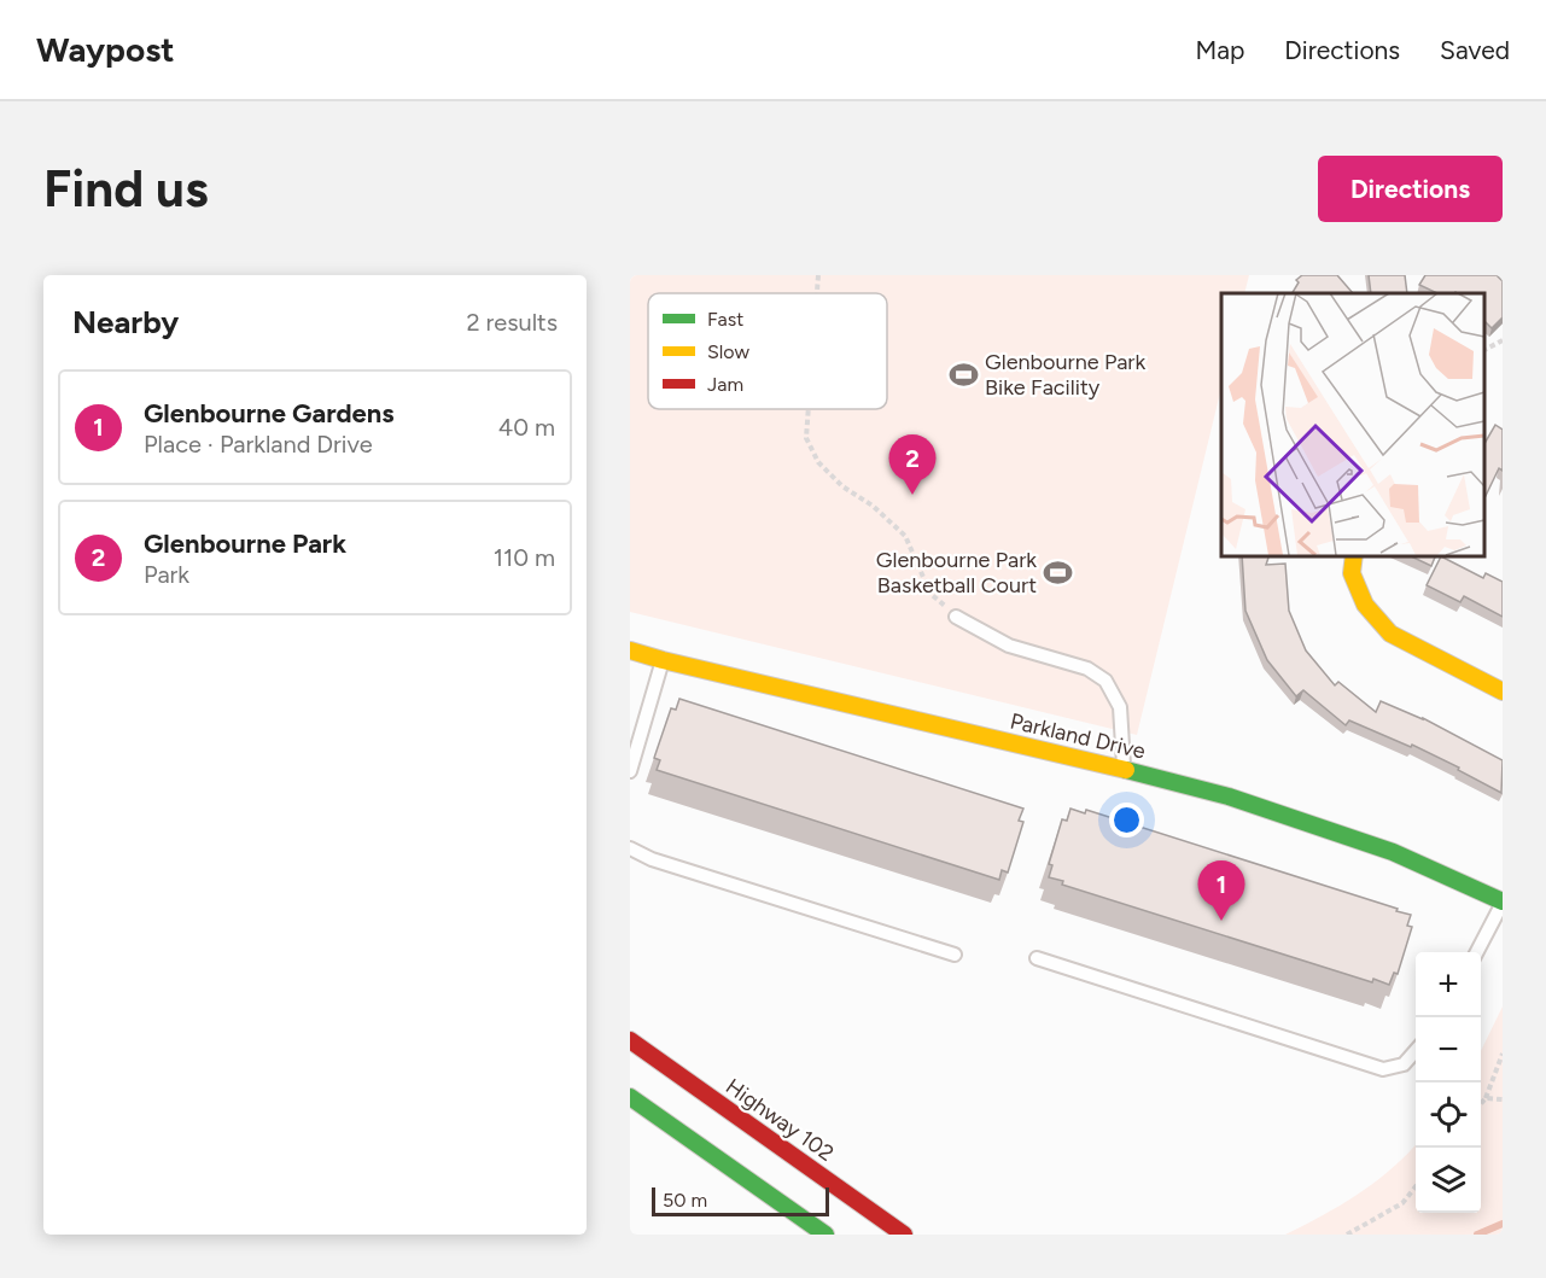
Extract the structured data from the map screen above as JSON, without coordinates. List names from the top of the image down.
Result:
{
  "streets": {
    "main road": ["Parkland Drive", "Highway 102"]
  },
  "places": {
    "sports": ["Glenbourne Park Bike Facility", "Glenbourne Park Basketball Court"]
  },
  "legend": ["Fast", "Slow", "Jam"],
  "scale_bar": "50 m",
  "page": {
    "header": "Waypost",
    "nav": ["Map", "Directions", "Saved"],
    "buttons": "Directions",
    "title": "Find us",
    "heading": ["Nearby", "2 results"],
    "list": [
      {
        "mark": "1",
        "name": "Glenbourne Gardens",
        "note": "Place · Parkland Drive",
        "value": "40 m"
      },
      {
        "mark": "2",
        "name": "Glenbourne Park",
        "note": "Park",
        "value": "110 m"
      }
    ],
    "pins": ["2", "1"],
    "map_buttons": ["+", "−"],
    "scale": "50 m"
  }
}
